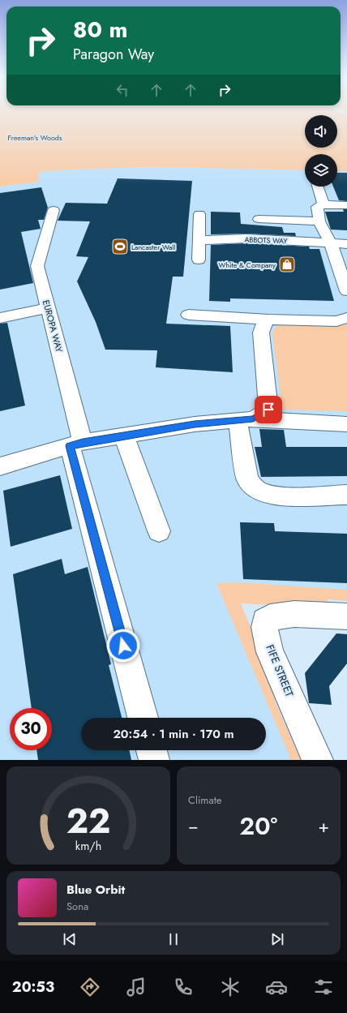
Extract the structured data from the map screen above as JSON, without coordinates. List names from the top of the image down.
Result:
{
  "streets": {
    "street": ["ABBOTS WAY", "EUROPA WAY", "FIFE STREET"]
  },
  "parks": ["Freeman's Woods"],
  "places": {
    "sports": ["Lancaster Wall"],
    "shop": ["White & Company"]
  },
  "page": {
    "turn": ["80 m", "Paragon Way"],
    "limit": "30",
    "trip": "20:54 · 1 min · 170 m",
    "tile": "Climate",
    "heat": ["−", "20°", "+"],
    "song": ["Blue Orbit", "Sona"],
    "tabs": "20:53",
    "gauge": ["22", "km/h"]
  }
}
